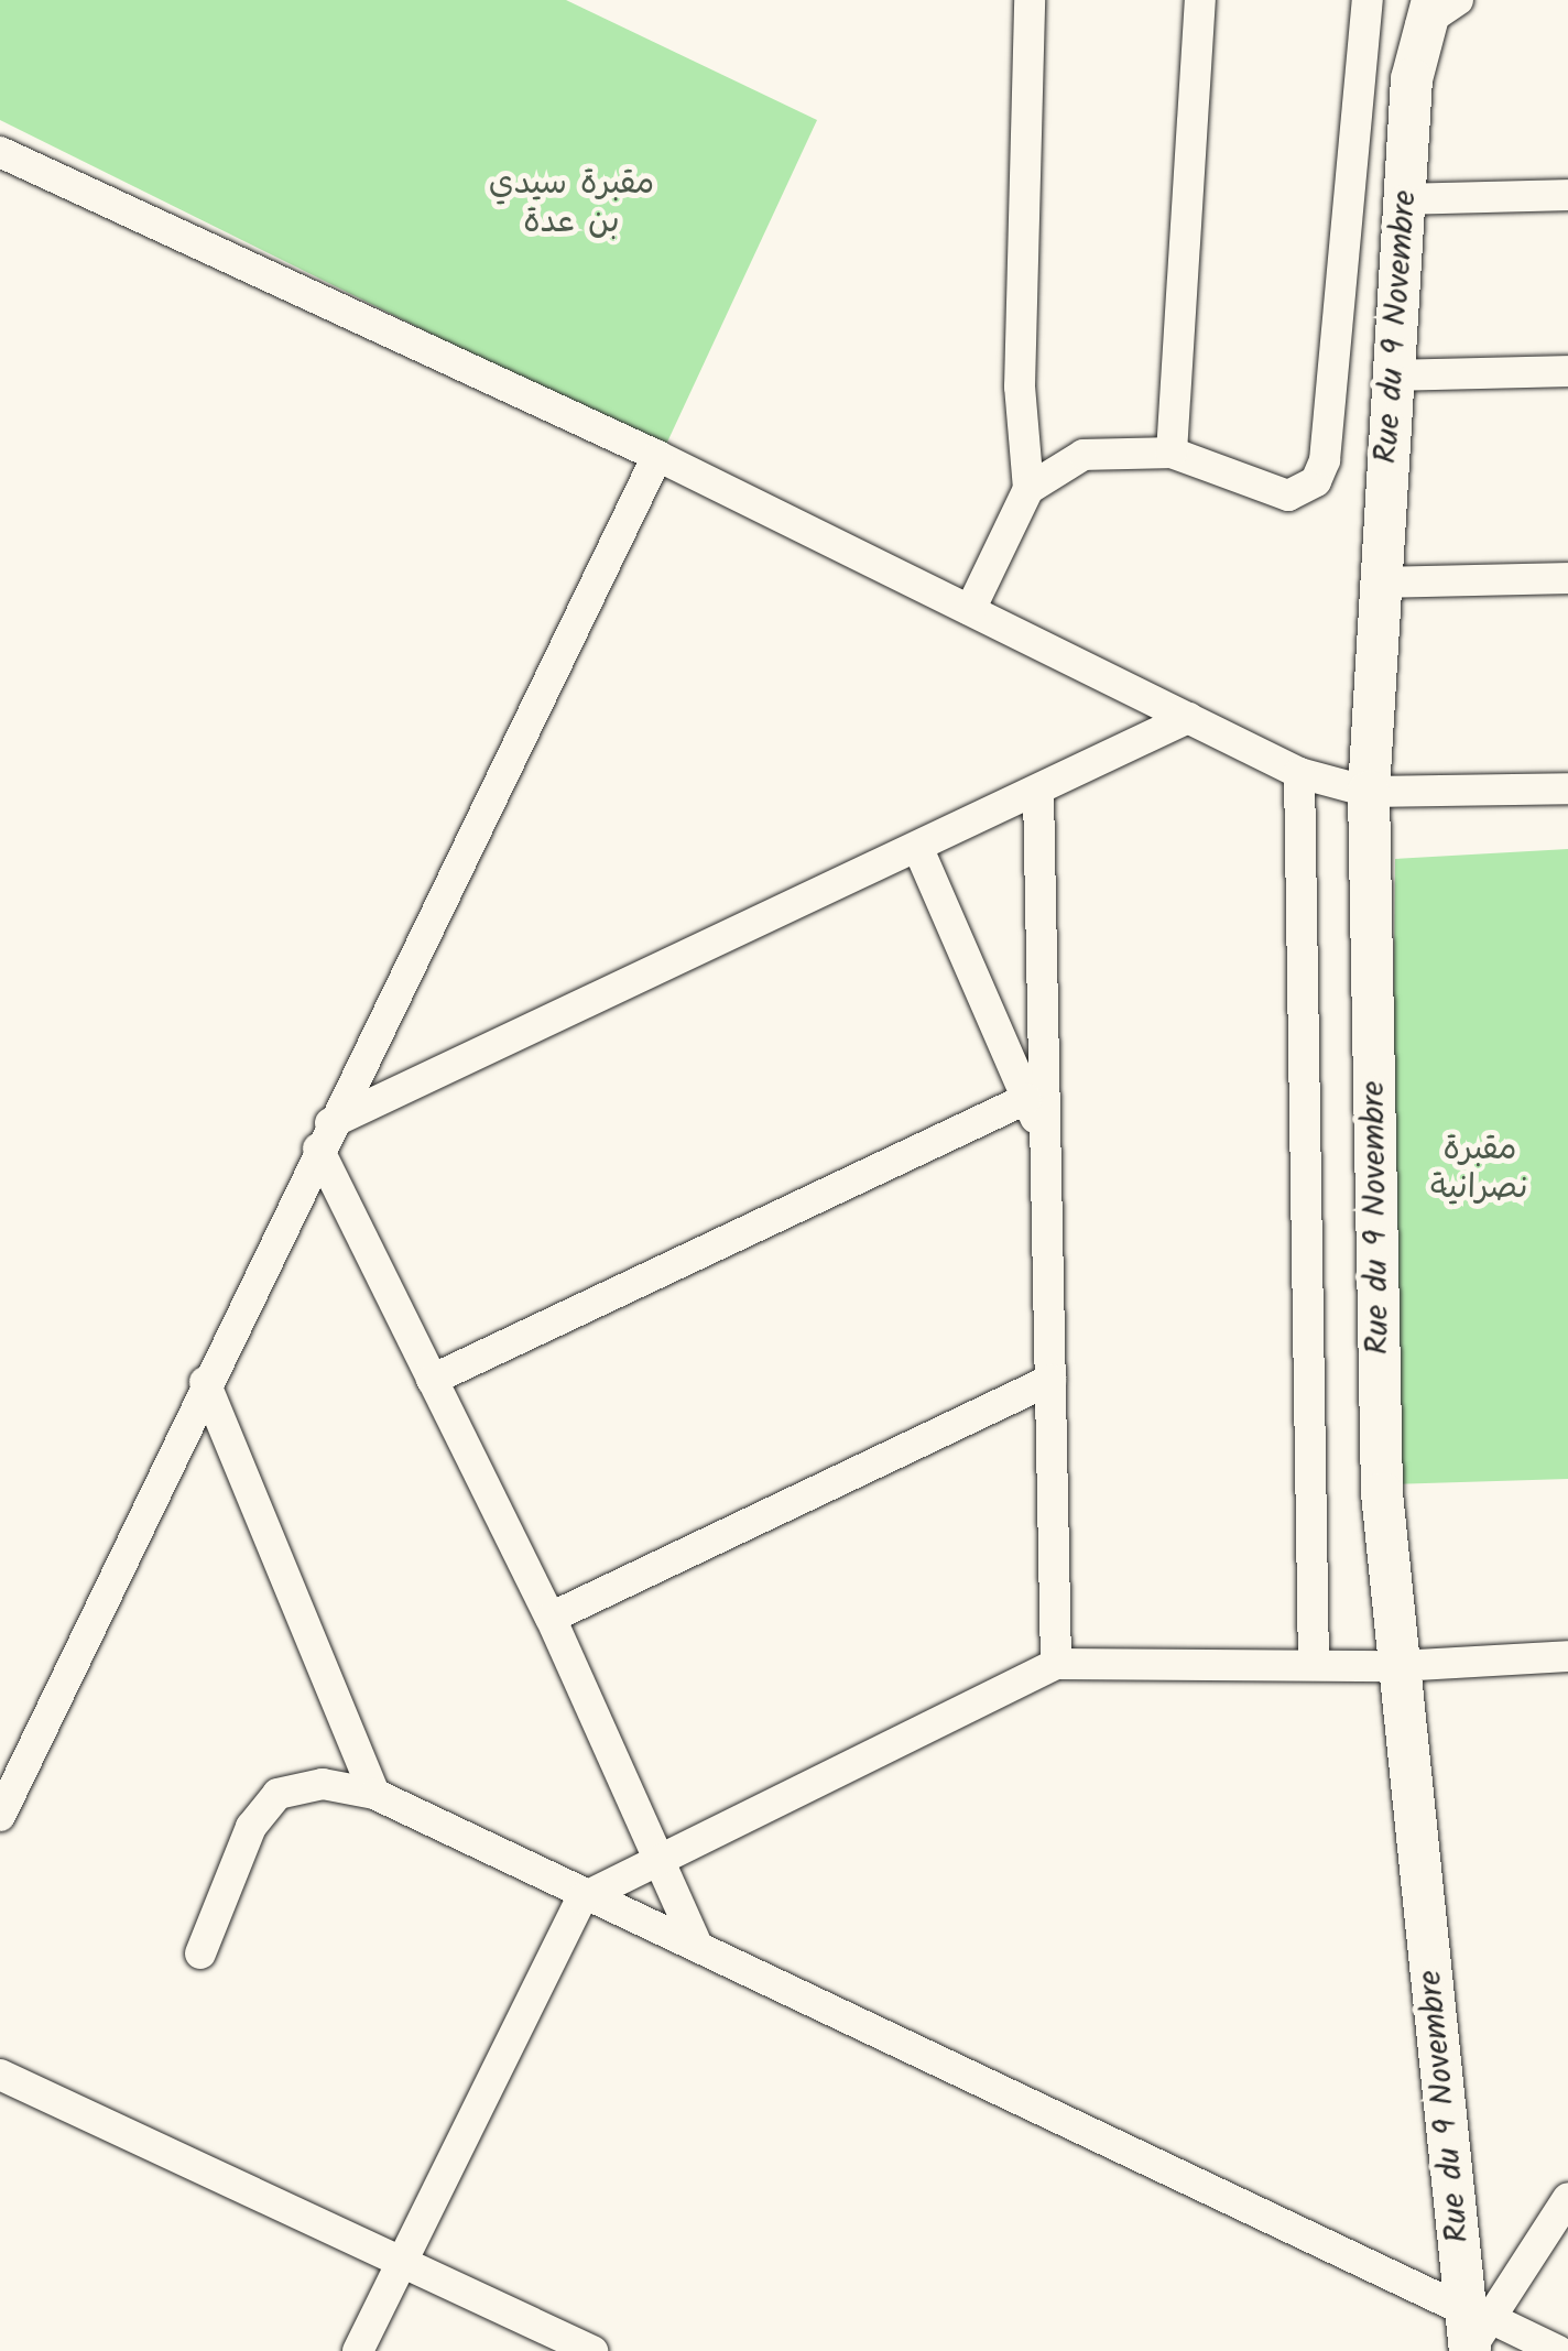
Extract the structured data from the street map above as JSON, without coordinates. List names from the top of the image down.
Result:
{
  "streets": {
    "main road": ["Rue du 9 Novembre"]
  },
  "parks": ["مقبرة سيدي بن عدة", "مقبرة نصرانية"]
}
